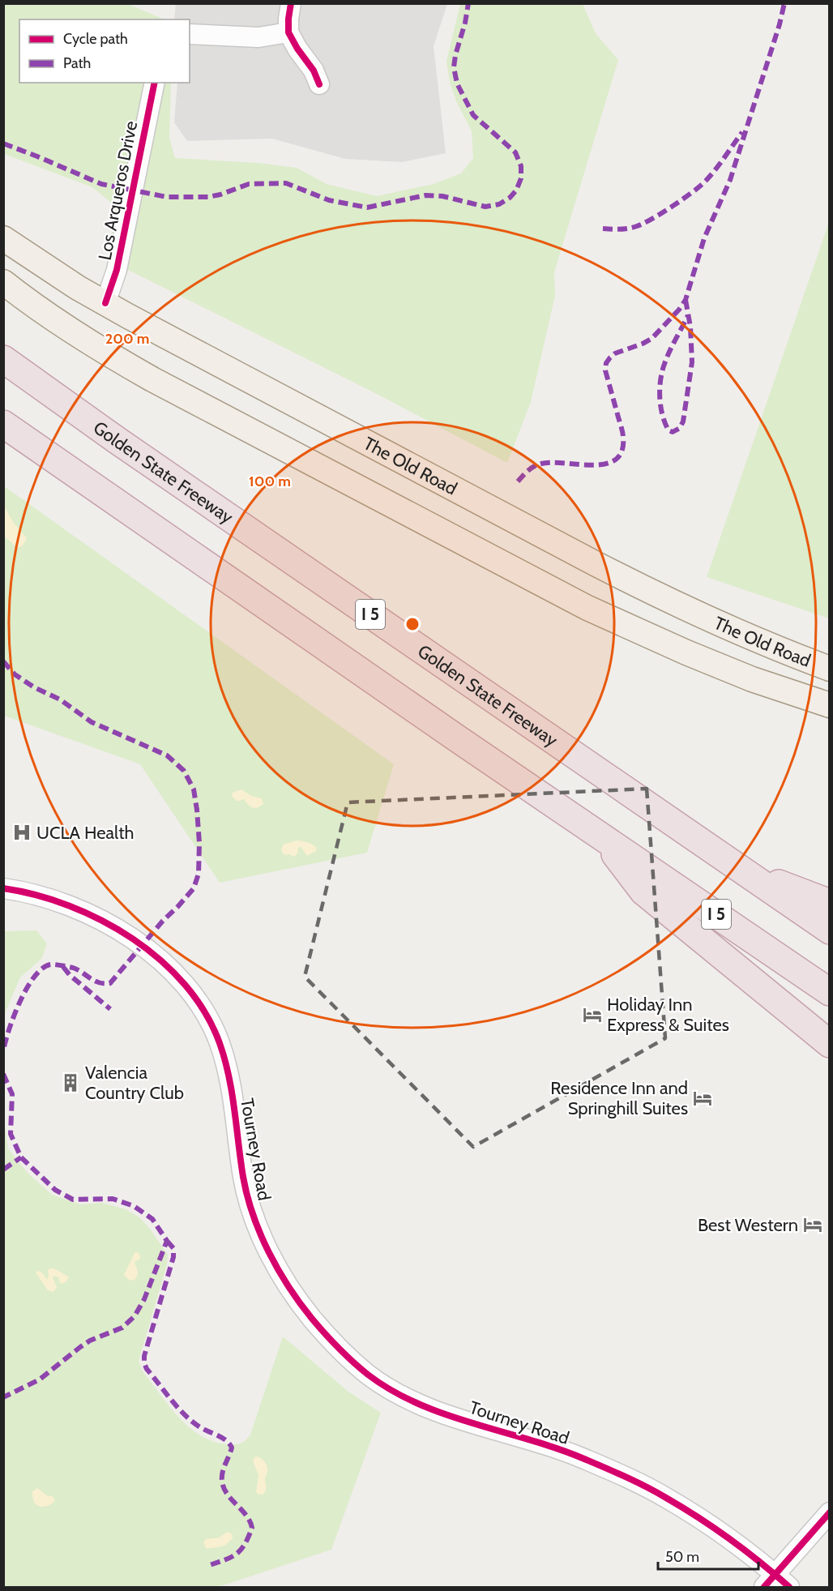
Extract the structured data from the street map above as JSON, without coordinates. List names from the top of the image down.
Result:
{
  "streets": {
    "highway": ["Golden State Freeway", "I 5"],
    "main road": ["The Old Road"],
    "street": ["Los Arqueros Drive", "Tourney Road"]
  },
  "crossings": [
    ["Los Arqueros Drive", "The Old Road"],
    ["Golden State Freeway", "I 5"]
  ],
  "places": {
    "hospital": ["UCLA Health"],
    "hotel": ["Holiday Inn Express & Suites", "Residence Inn and Springhill Suites", "Best Western"],
    "building": ["Valencia Country Club"]
  },
  "legend": ["Cycle path", "Path"],
  "scale_bar": "50 m",
  "rings": ["200 m", "100 m"]
}
